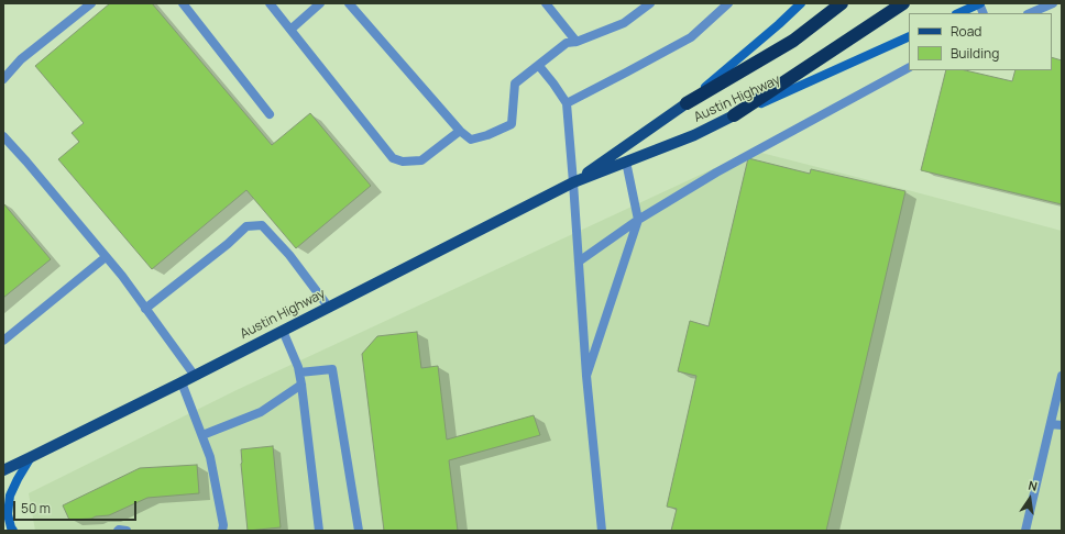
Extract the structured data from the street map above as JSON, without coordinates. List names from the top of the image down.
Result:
{
  "streets": {
    "main road": ["Austin Highway"]
  },
  "legend": ["Road", "Building"],
  "scale_bar": "50 m",
  "north": "top"
}
